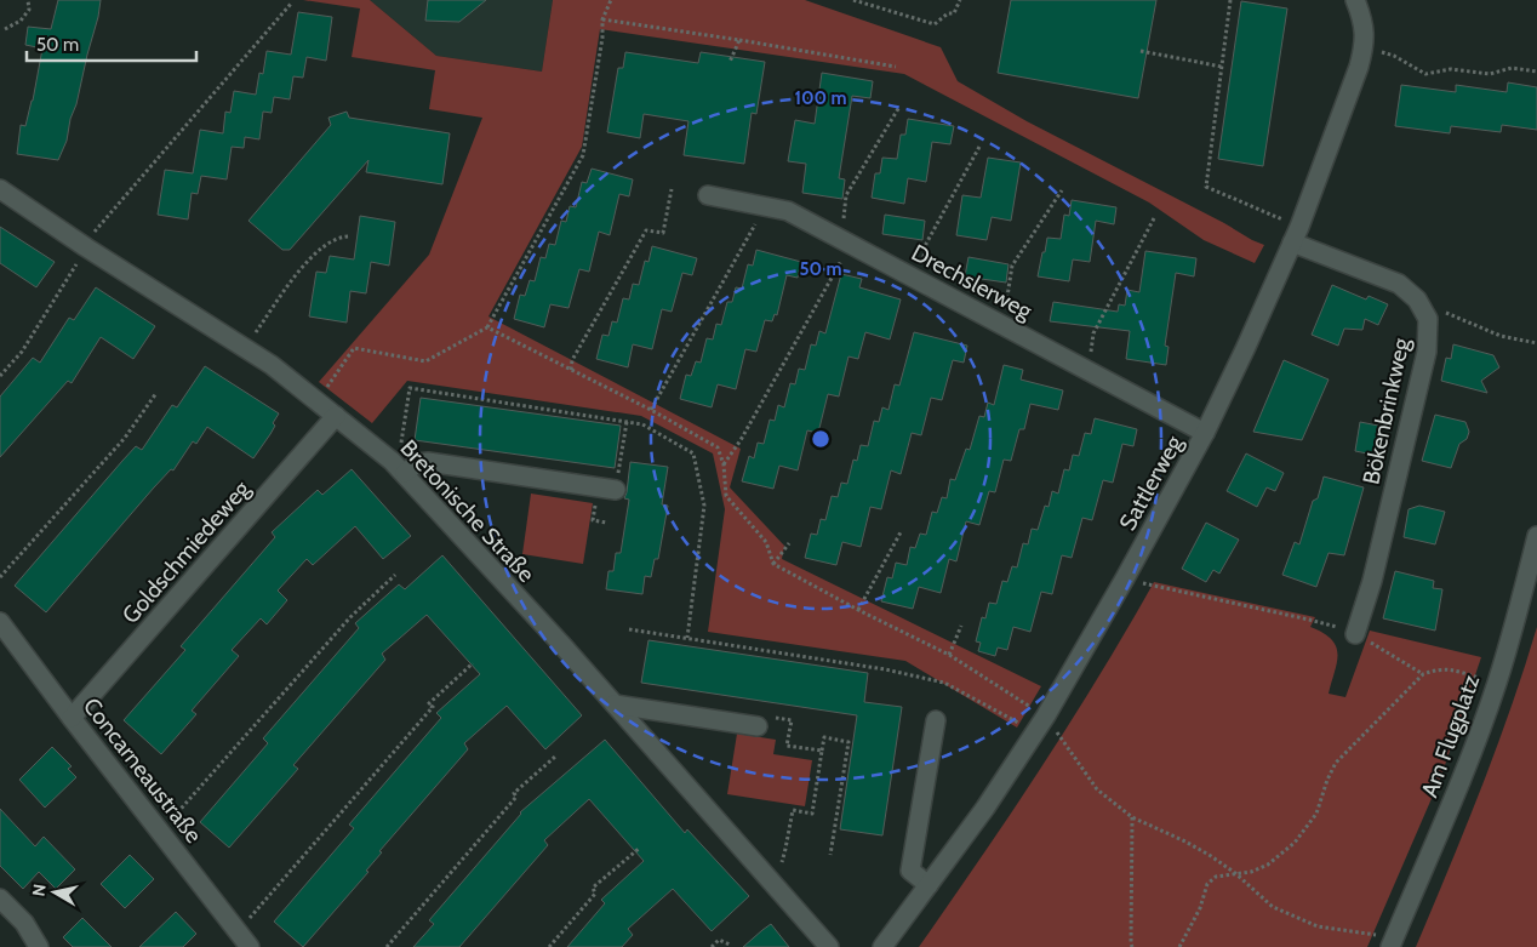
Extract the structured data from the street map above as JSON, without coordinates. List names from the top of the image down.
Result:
{
  "streets": {
    "street": [
      "Drechslerweg",
      "Bökenbrinkweg",
      "Sattlerweg",
      "Bretonische Straße",
      "Goldschmiedeweg",
      "Am Flugplatz",
      "Concarneaustraße"
    ]
  },
  "crossings": [
    ["Drechslerweg", "Sattlerweg"],
    ["Bretonische Straße", "Goldschmiedeweg"],
    ["Goldschmiedeweg", "Concarneaustraße"]
  ],
  "scale_bar": "50 m",
  "north": "left",
  "rings": ["100 m", "50 m"]
}
